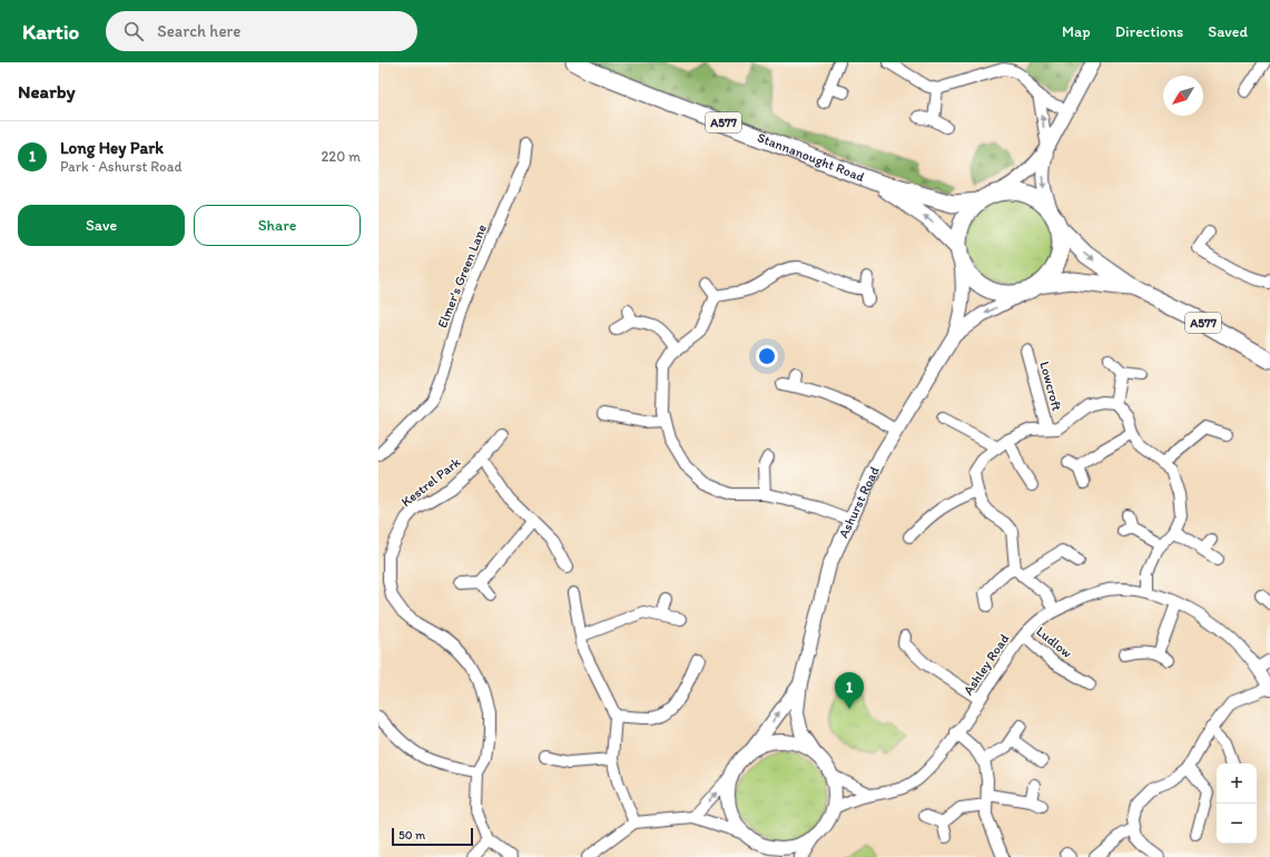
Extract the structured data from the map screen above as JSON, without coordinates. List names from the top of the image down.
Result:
{
  "streets": {
    "main road": ["A577", "Stannanought Road"],
    "street": [
      "Elmer's Green Lane",
      "Lowcroft",
      "Kestrel Park",
      "Ashurst Road",
      "Ludlow",
      "Ashley Road"
    ]
  },
  "crossings": [
    ["A577", "Stannanought Road"],
    ["A577", "Ashurst Road"],
    ["Stannanought Road", "Ashurst Road"],
    ["Ashurst Road", "Ashley Road"],
    ["Ludlow", "Ashley Road"]
  ],
  "scale_bar": "50 m",
  "north": "bottom left",
  "page": {
    "header": "Kartio",
    "search": "Search here",
    "nav": ["Map", "Directions", "Saved"],
    "heading": "Nearby",
    "list": [
      {
        "mark": "1",
        "name": "Long Hey Park",
        "note": "Park · Ashurst Road",
        "value": "220 m"
      }
    ],
    "buttons": ["Save", "Share"],
    "pins": "1",
    "map_buttons": ["+", "−"],
    "scale": "50 m"
  }
}
